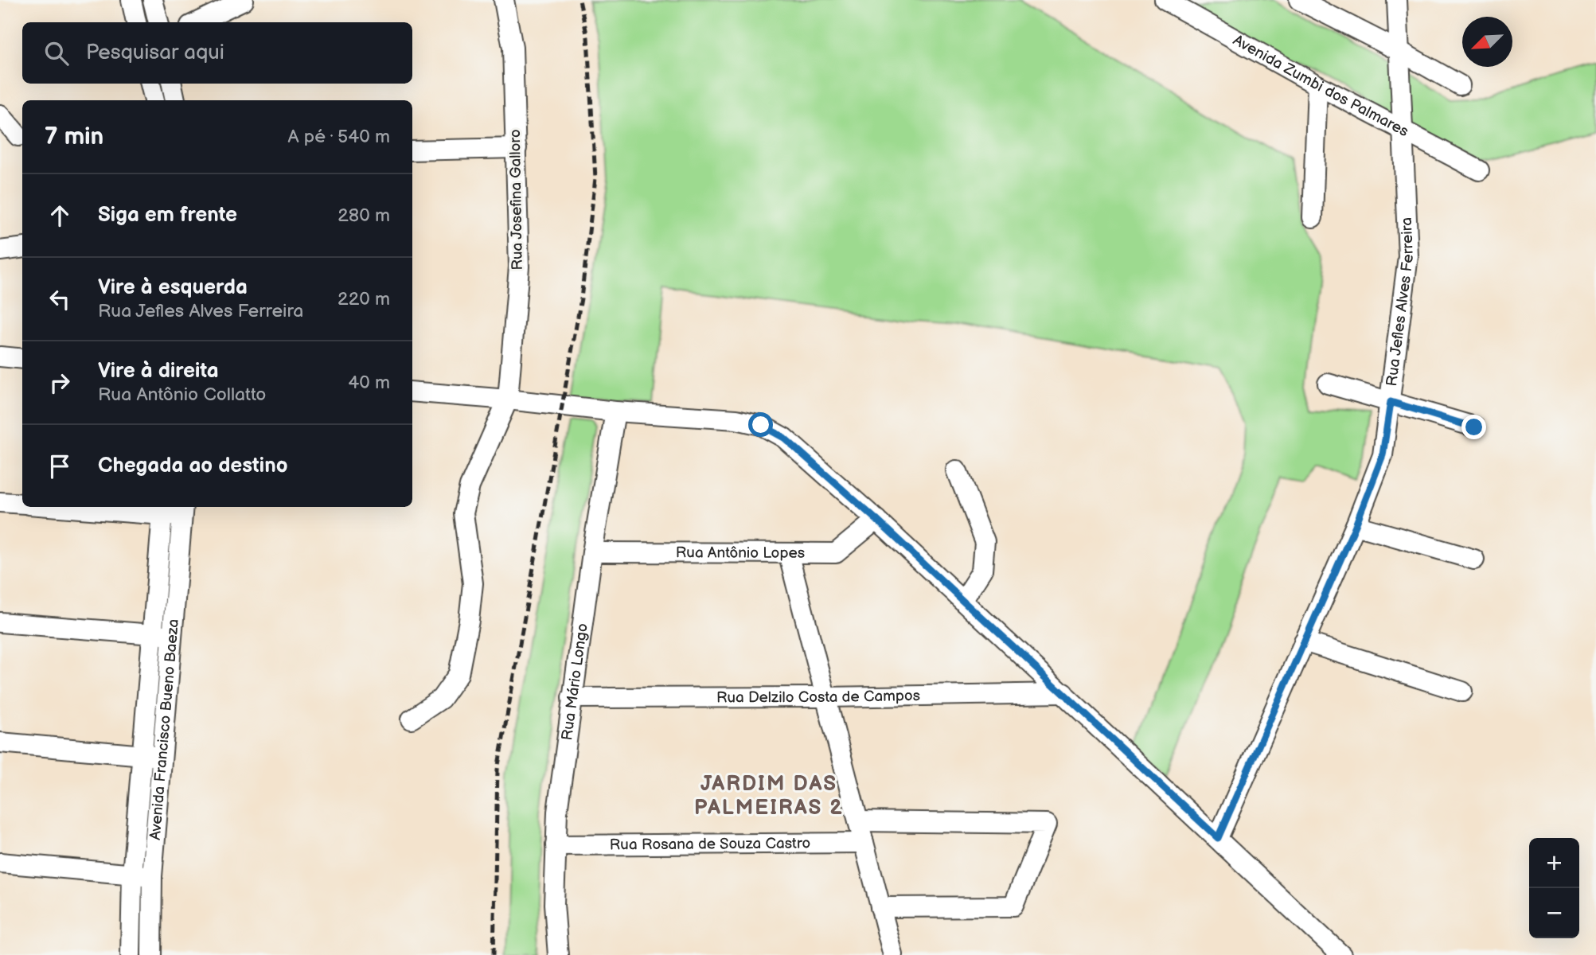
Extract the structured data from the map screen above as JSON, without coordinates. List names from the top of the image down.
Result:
{
  "streets": {
    "street": [
      "Avenida Zumbi dos Palmares",
      "Rua Josefina Galloro",
      "Rua Jefles Alves Ferreira",
      "Rua Antônio Lopes",
      "Rua Mário Longo",
      "Rua Delzilo Costa de Campos",
      "Avenida Francisco Bueno Baeza",
      "Rua Rosana de Souza Castro"
    ]
  },
  "crossings": [
    ["Avenida Zumbi dos Palmares", "Rua Jefles Alves Ferreira"],
    ["Rua Antônio Lopes", "Rua Mário Longo"],
    ["Rua Mário Longo", "Rua Delzilo Costa de Campos"],
    ["Rua Mário Longo", "Rua Rosana de Souza Castro"]
  ],
  "districts": ["JARDIM DAS PALMEIRAS 2"],
  "north": "bottom left",
  "page": {
    "search": "Pesquisar aqui",
    "heading": ["7 min", "A pé · 540 m"],
    "list": [
      ["Siga em frente", "280 m"],
      ["Vire à esquerda", "Rua Jefles Alves Ferreira", "220 m"],
      ["Vire à direita", "Rua Antônio Collatto", "40 m"],
      "Chegada ao destino"
    ],
    "map_buttons": ["+", "−"]
  }
}
